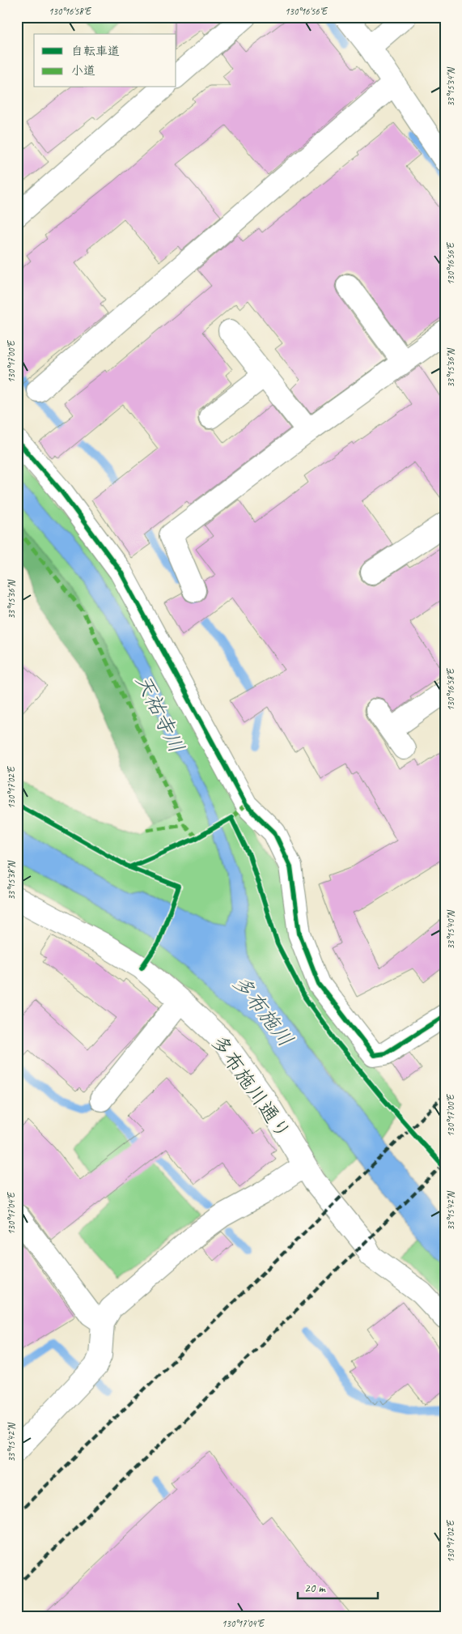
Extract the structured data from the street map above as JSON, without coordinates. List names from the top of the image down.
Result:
{
  "streets": {
    "street": ["多布施川通り"]
  },
  "water": ["天祐寺川", "多布施川"],
  "legend": ["自転車道", "小道"],
  "scale_bar": "20 m",
  "coordinates": [
    "130°16'58\"E",
    "130°16'56\"E",
    "33°15'34\"N",
    "130°17'00\"E",
    "33°15'36\"N",
    "130°17'02\"E",
    "33°15'38\"N",
    "33°15'40\"N",
    "33°15'42\"N",
    "130°17'04\"E"
  ]
}
